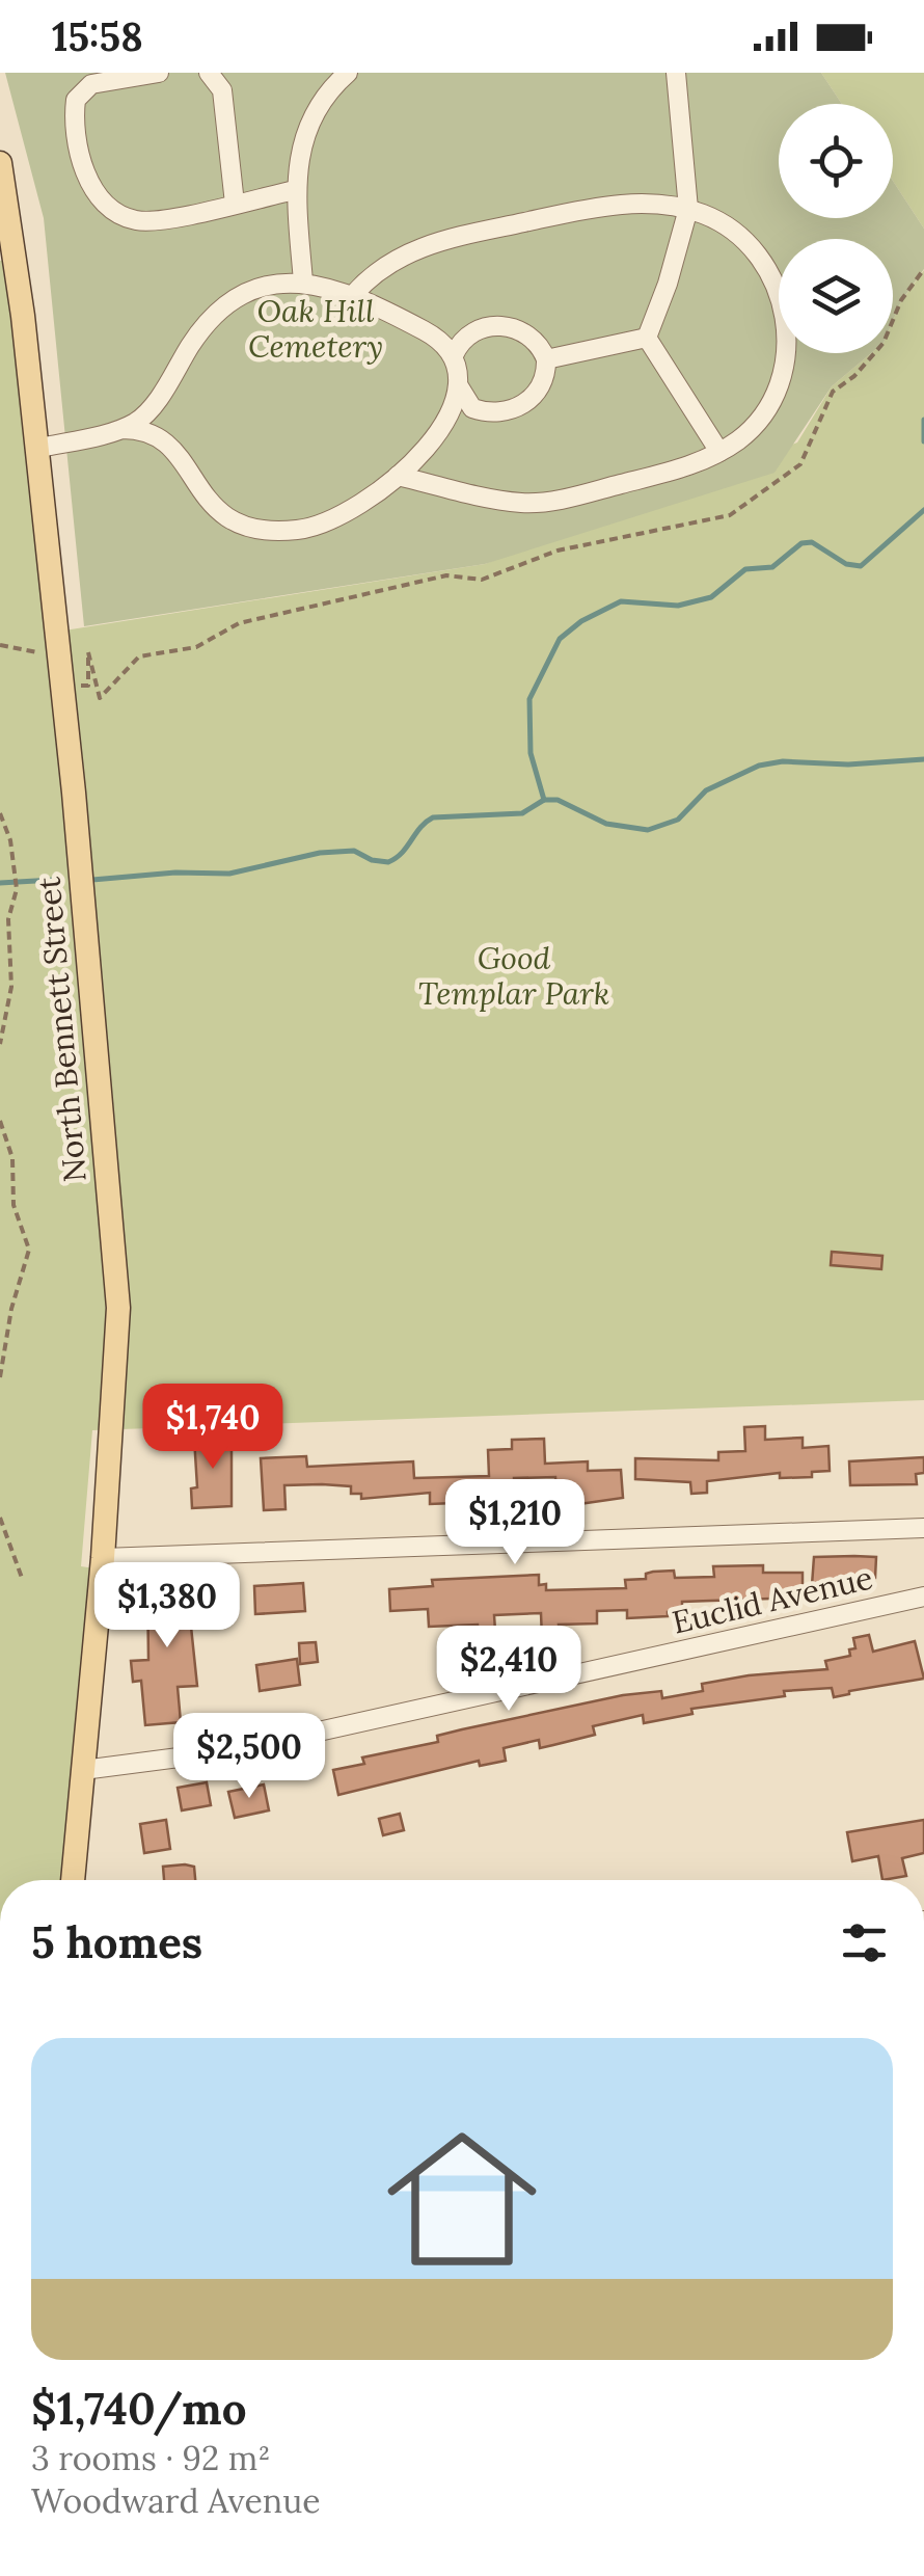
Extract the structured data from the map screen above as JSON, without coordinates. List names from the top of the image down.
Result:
{
  "streets": {
    "main road": ["North Bennett Street"],
    "street": ["Euclid Avenue"]
  },
  "crossings": [
    ["North Bennett Street", "Euclid Avenue"]
  ],
  "parks": ["Oak Hill Cemetery", "Good Templar Park"],
  "page": {
    "status": "15:58",
    "price": [
      "$1,740",
      "$1,210",
      "$1,380",
      "$2,410",
      "$2,500"
    ],
    "heading": "5 homes",
    "list": [
      {
        "name": "$1,740/mo",
        "note": "3 rooms · 92 m² · Woodward Avenue"
      }
    ]
  }
}
